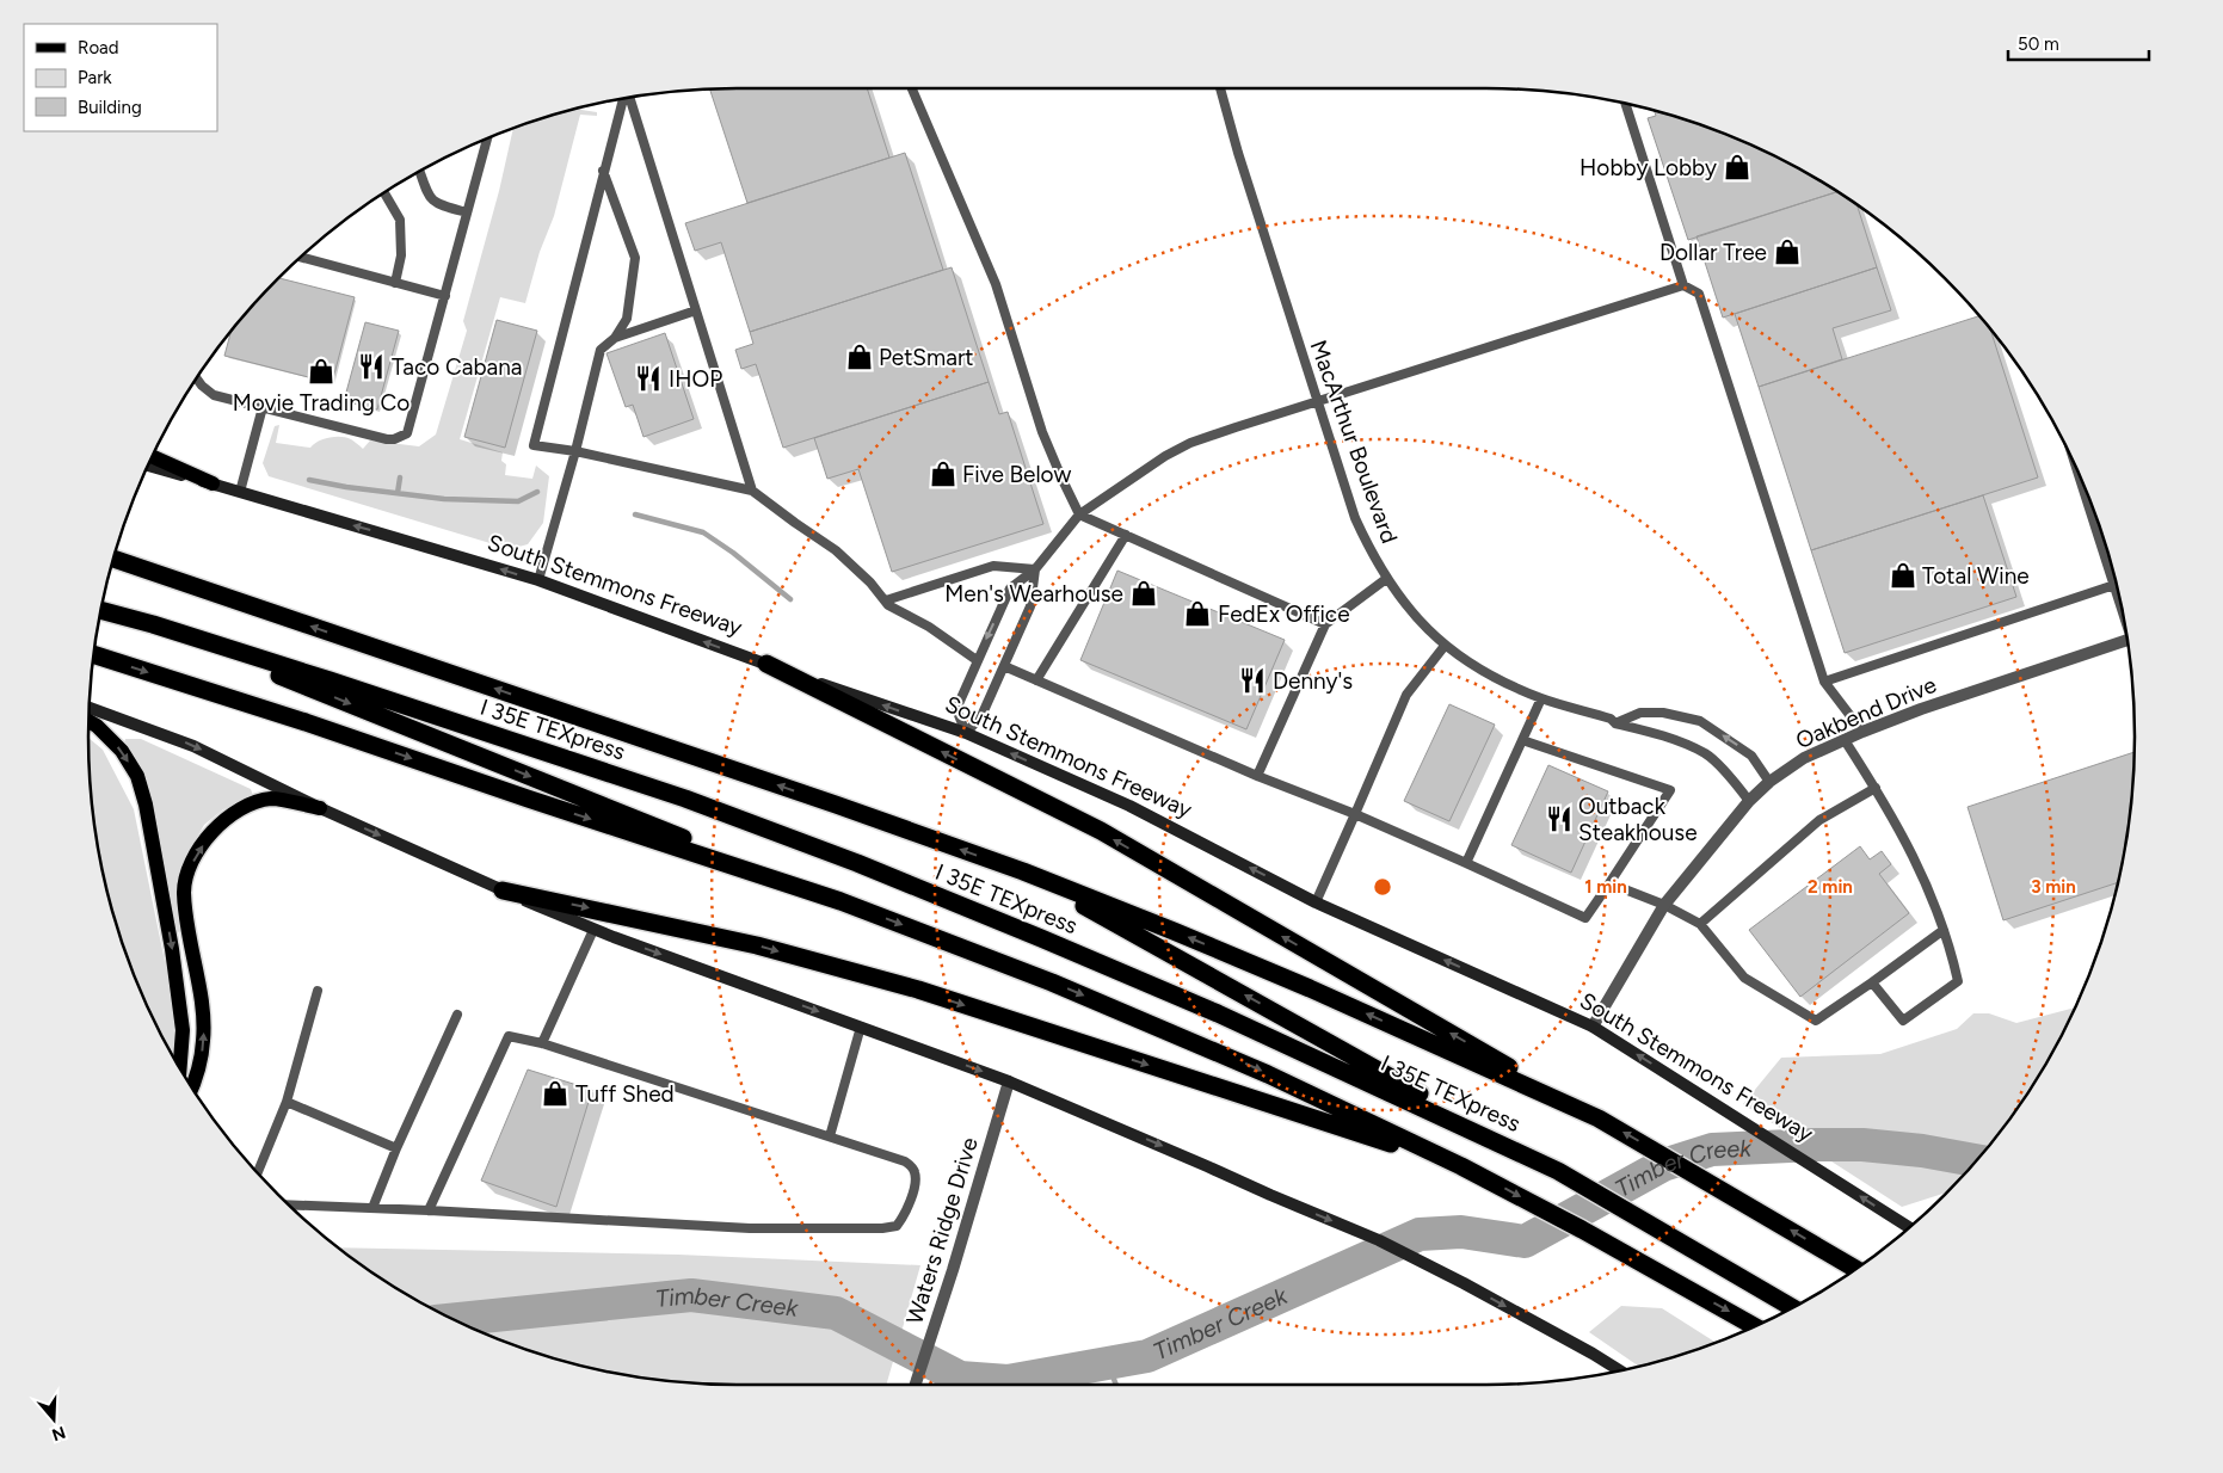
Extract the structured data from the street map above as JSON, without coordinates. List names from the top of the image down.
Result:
{
  "streets": {
    "highway": ["I 35E TEXpress"],
    "main road": ["South Stemmons Freeway"],
    "street": ["Oakbend Drive", "Waters Ridge Drive"],
    "lane": ["MacArthur Boulevard"]
  },
  "crossings": [
    ["MacArthur Boulevard", "Oakbend Drive"],
    ["South Stemmons Freeway", "Oakbend Drive"]
  ],
  "one_way": ["South Stemmons Freeway"],
  "water": ["Timber Creek"],
  "places": {
    "shop": [
      "Hobby Lobby",
      "Dollar Tree",
      "PetSmart",
      "Movie Trading Co",
      "Five Below",
      "Total Wine",
      "Men's Wearhouse",
      "FedEx Office",
      "Tuff Shed"
    ],
    "restaurant": [
      "Taco Cabana",
      "IHOP",
      "Denny's",
      "Outback Steakhouse"
    ]
  },
  "legend": ["Road", "Park", "Building"],
  "scale_bar": "50 m",
  "north": "bottom",
  "rings": ["1 min", "2 min", "3 min"]
}
